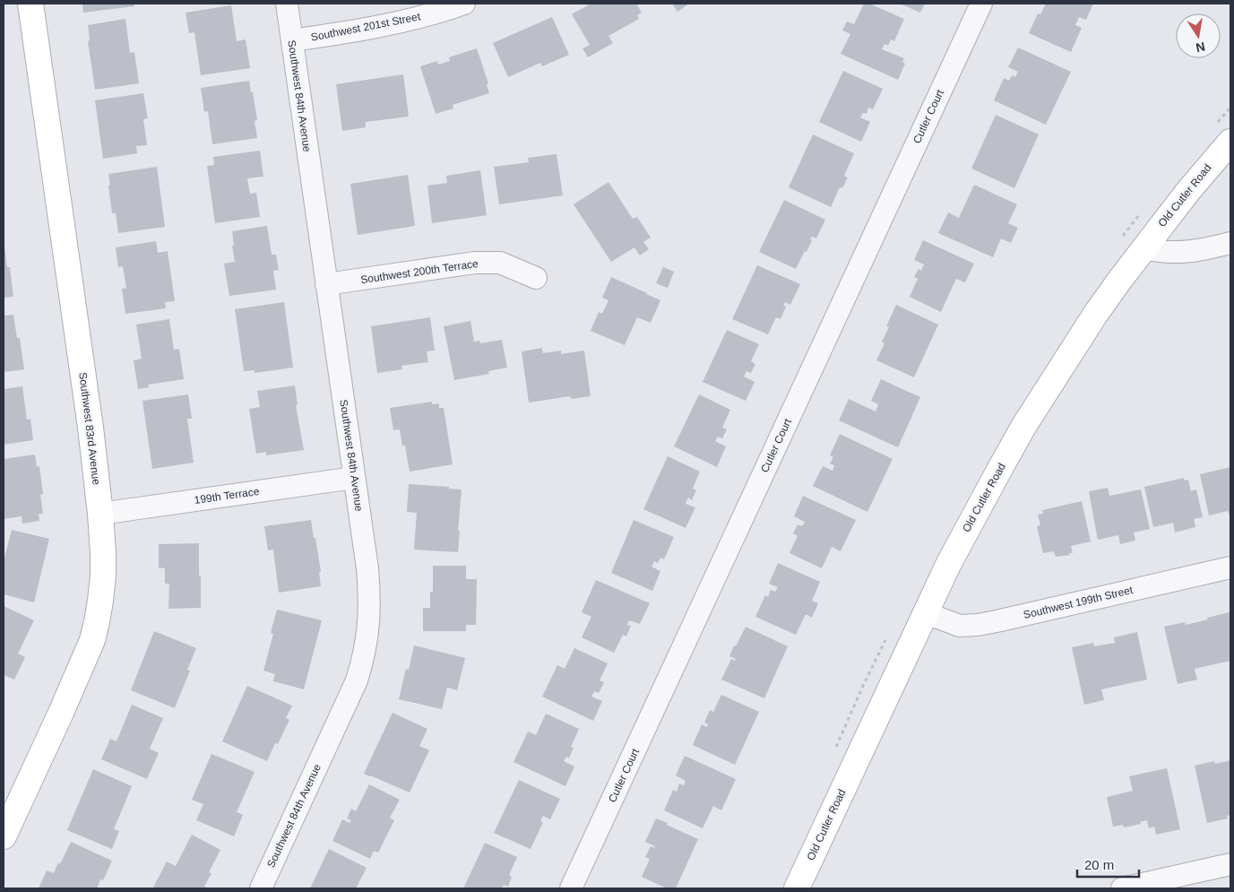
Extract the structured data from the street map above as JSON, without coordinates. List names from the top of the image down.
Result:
{
  "streets": {
    "main road": ["Old Cutler Road", "Southwest 83rd Avenue"],
    "street": [
      "Southwest 201st Street",
      "Southwest 84th Avenue",
      "Cutler Court",
      "Southwest 200th Terrace",
      "199th Terrace",
      "Southwest 199th Street"
    ]
  },
  "crossings": [
    ["Southwest 201st Street", "Southwest 84th Avenue"],
    ["Southwest 84th Avenue", "Southwest 200th Terrace"],
    ["Southwest 84th Avenue", "199th Terrace"],
    ["Old Cutler Road", "Southwest 199th Street"],
    ["Southwest 83rd Avenue", "199th Terrace"]
  ],
  "scale_bar": "20 m",
  "north": "bottom"
}
